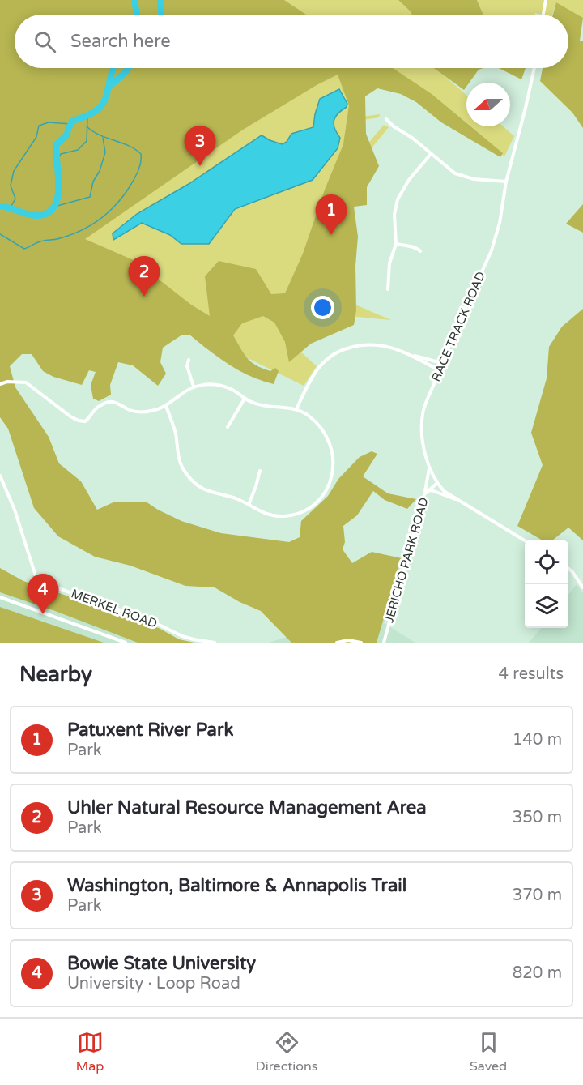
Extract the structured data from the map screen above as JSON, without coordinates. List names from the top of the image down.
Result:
{
  "streets": {
    "street": ["RACE TRACK ROAD", "JERICHO PARK ROAD", "MERKEL ROAD"]
  },
  "crossings": [
    ["RACE TRACK ROAD", "JERICHO PARK ROAD"]
  ],
  "north": "left",
  "page": {
    "search": "Search here",
    "pins": [
      "3",
      "1",
      "2",
      "4"
    ],
    "heading": ["Nearby", "4 results"],
    "list": [
      {
        "mark": "1",
        "name": "Patuxent River Park",
        "note": "Park",
        "value": "140 m"
      },
      {
        "mark": "2",
        "name": "Uhler Natural Resource Management Area",
        "note": "Park",
        "value": "350 m"
      },
      {
        "mark": "3",
        "name": "Washington, Baltimore & Annapolis Trail",
        "note": "Park",
        "value": "370 m"
      },
      {
        "mark": "4",
        "name": "Bowie State University",
        "note": "University · Loop Road",
        "value": "820 m"
      }
    ],
    "nav": ["Map", "Directions", "Saved"]
  }
}
